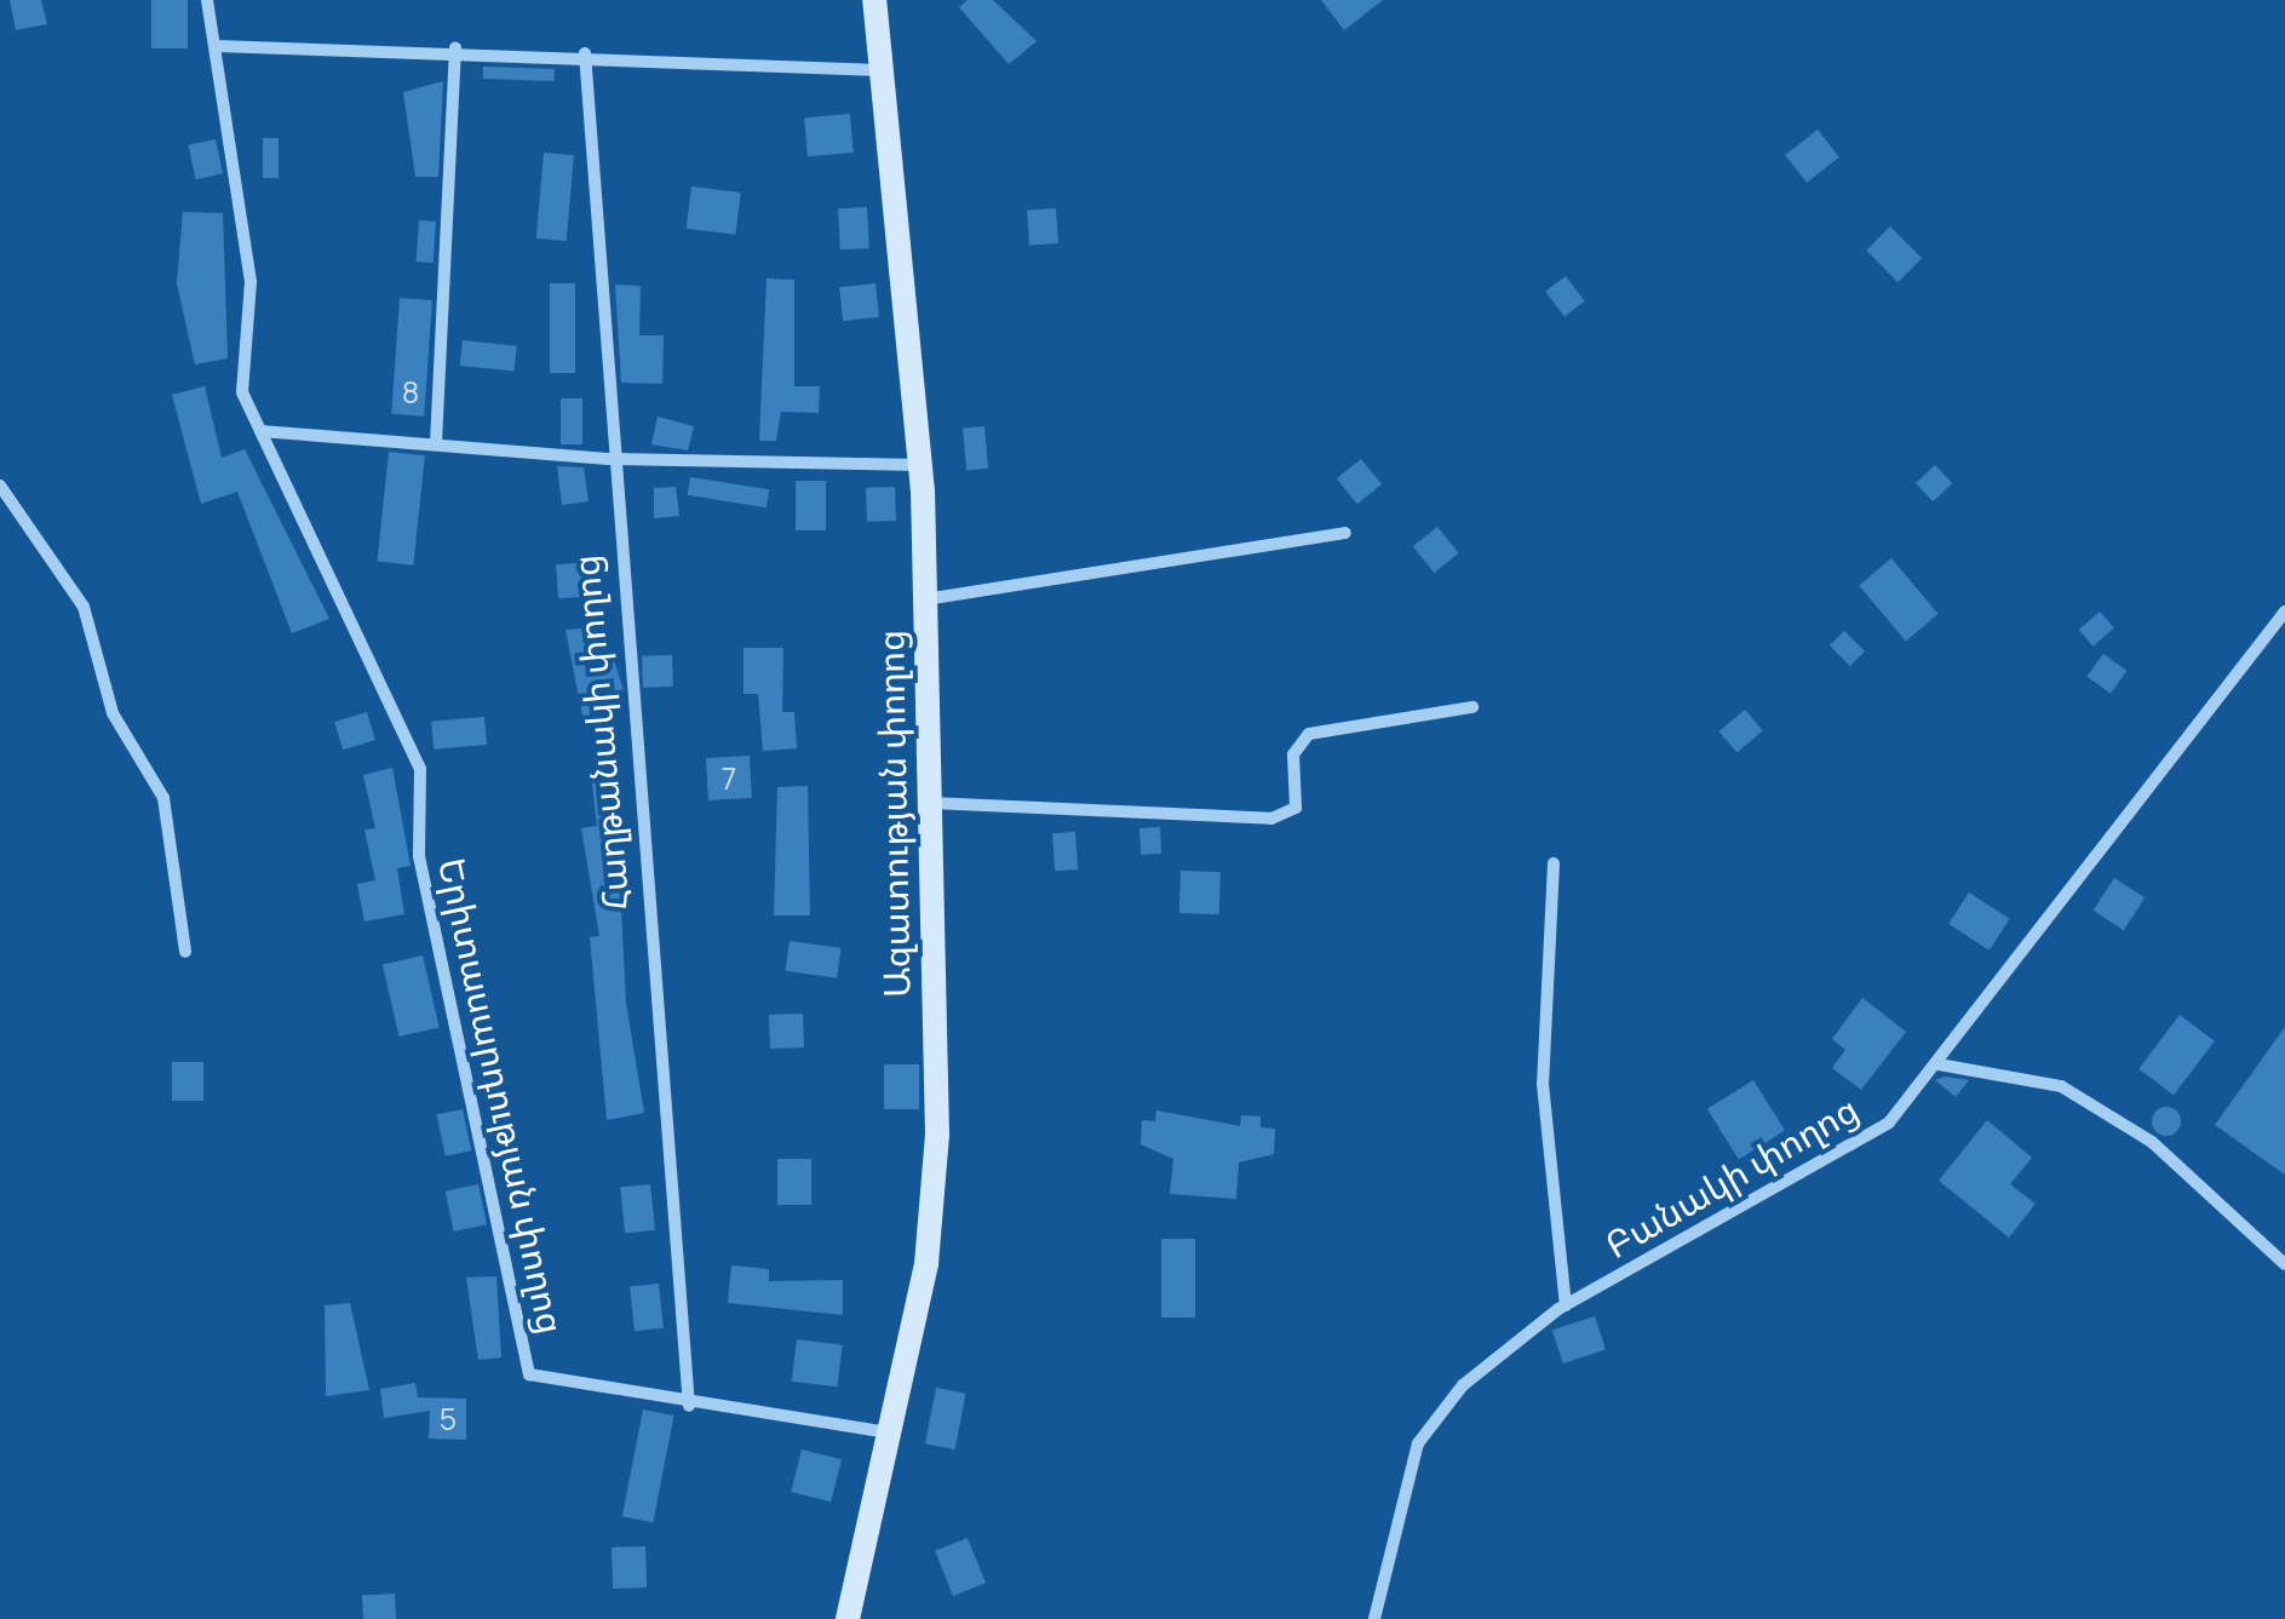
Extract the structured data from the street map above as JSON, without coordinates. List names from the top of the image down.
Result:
{
  "streets": {
    "street": [
      "Հաղթանակի փողոց",
      "Ազատության փողոց",
      "Երիտասարդության փողոց",
      "Բանակի փողոց"
    ]
  },
  "crossings": [
    ["Հաղթանակի փողոց", "Երիտասարդության փողոց"]
  ],
  "house_numbers": ["8", "7", "5"]
}
